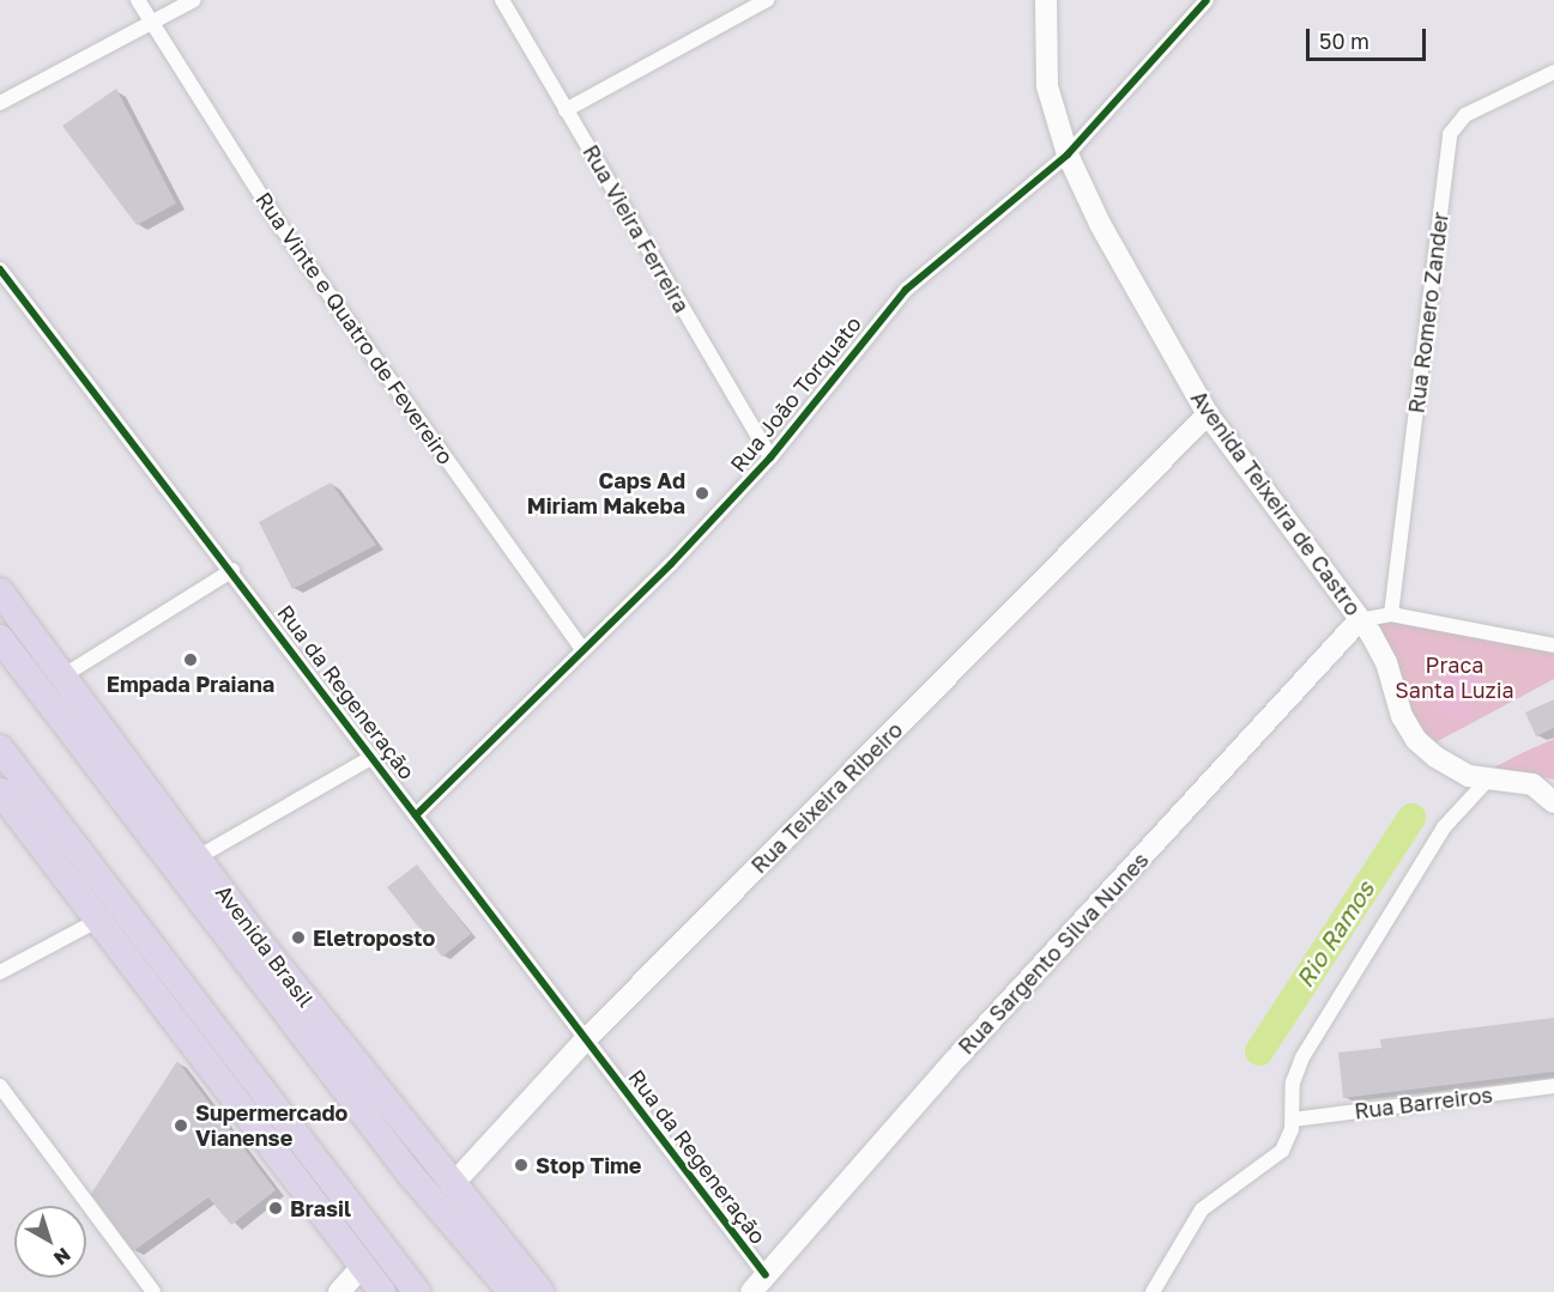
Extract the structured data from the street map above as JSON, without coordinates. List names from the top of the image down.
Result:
{
  "streets": {
    "highway": ["Avenida Brasil"],
    "street": [
      "Rua Vieira Ferreira",
      "Rua Romero Zander",
      "Rua Vinte e Quatro de Fevereiro",
      "Rua João Torquato",
      "Avenida Teixeira de Castro",
      "Rua da Regeneração",
      "Rua Teixeira Ribeiro",
      "Rua Sargento Silva Nunes",
      "Rua Barreiros"
    ]
  },
  "crossings": [
    ["Rua Vieira Ferreira", "Rua João Torquato"],
    ["Rua Vinte e Quatro de Fevereiro", "Rua João Torquato"],
    ["Rua João Torquato", "Avenida Teixeira de Castro"],
    ["Rua João Torquato", "Rua da Regeneração"],
    ["Avenida Teixeira de Castro", "Rua Teixeira Ribeiro"],
    ["Avenida Teixeira de Castro", "Rua Sargento Silva Nunes"],
    ["Rua da Regeneração", "Rua Teixeira Ribeiro"],
    ["Rua da Regeneração", "Rua Sargento Silva Nunes"],
    ["Rua Teixeira Ribeiro", "Avenida Brasil"]
  ],
  "water": ["Rio Ramos"],
  "parks": ["Praca Santa Luzia"],
  "places": [
    "Caps Ad Miriam Makeba",
    "Empada Praiana",
    "Eletroposto",
    "Supermercado Vianense",
    "Stop Time",
    "Brasil"
  ],
  "scale_bar": "50 m",
  "north": "bottom right"
}
